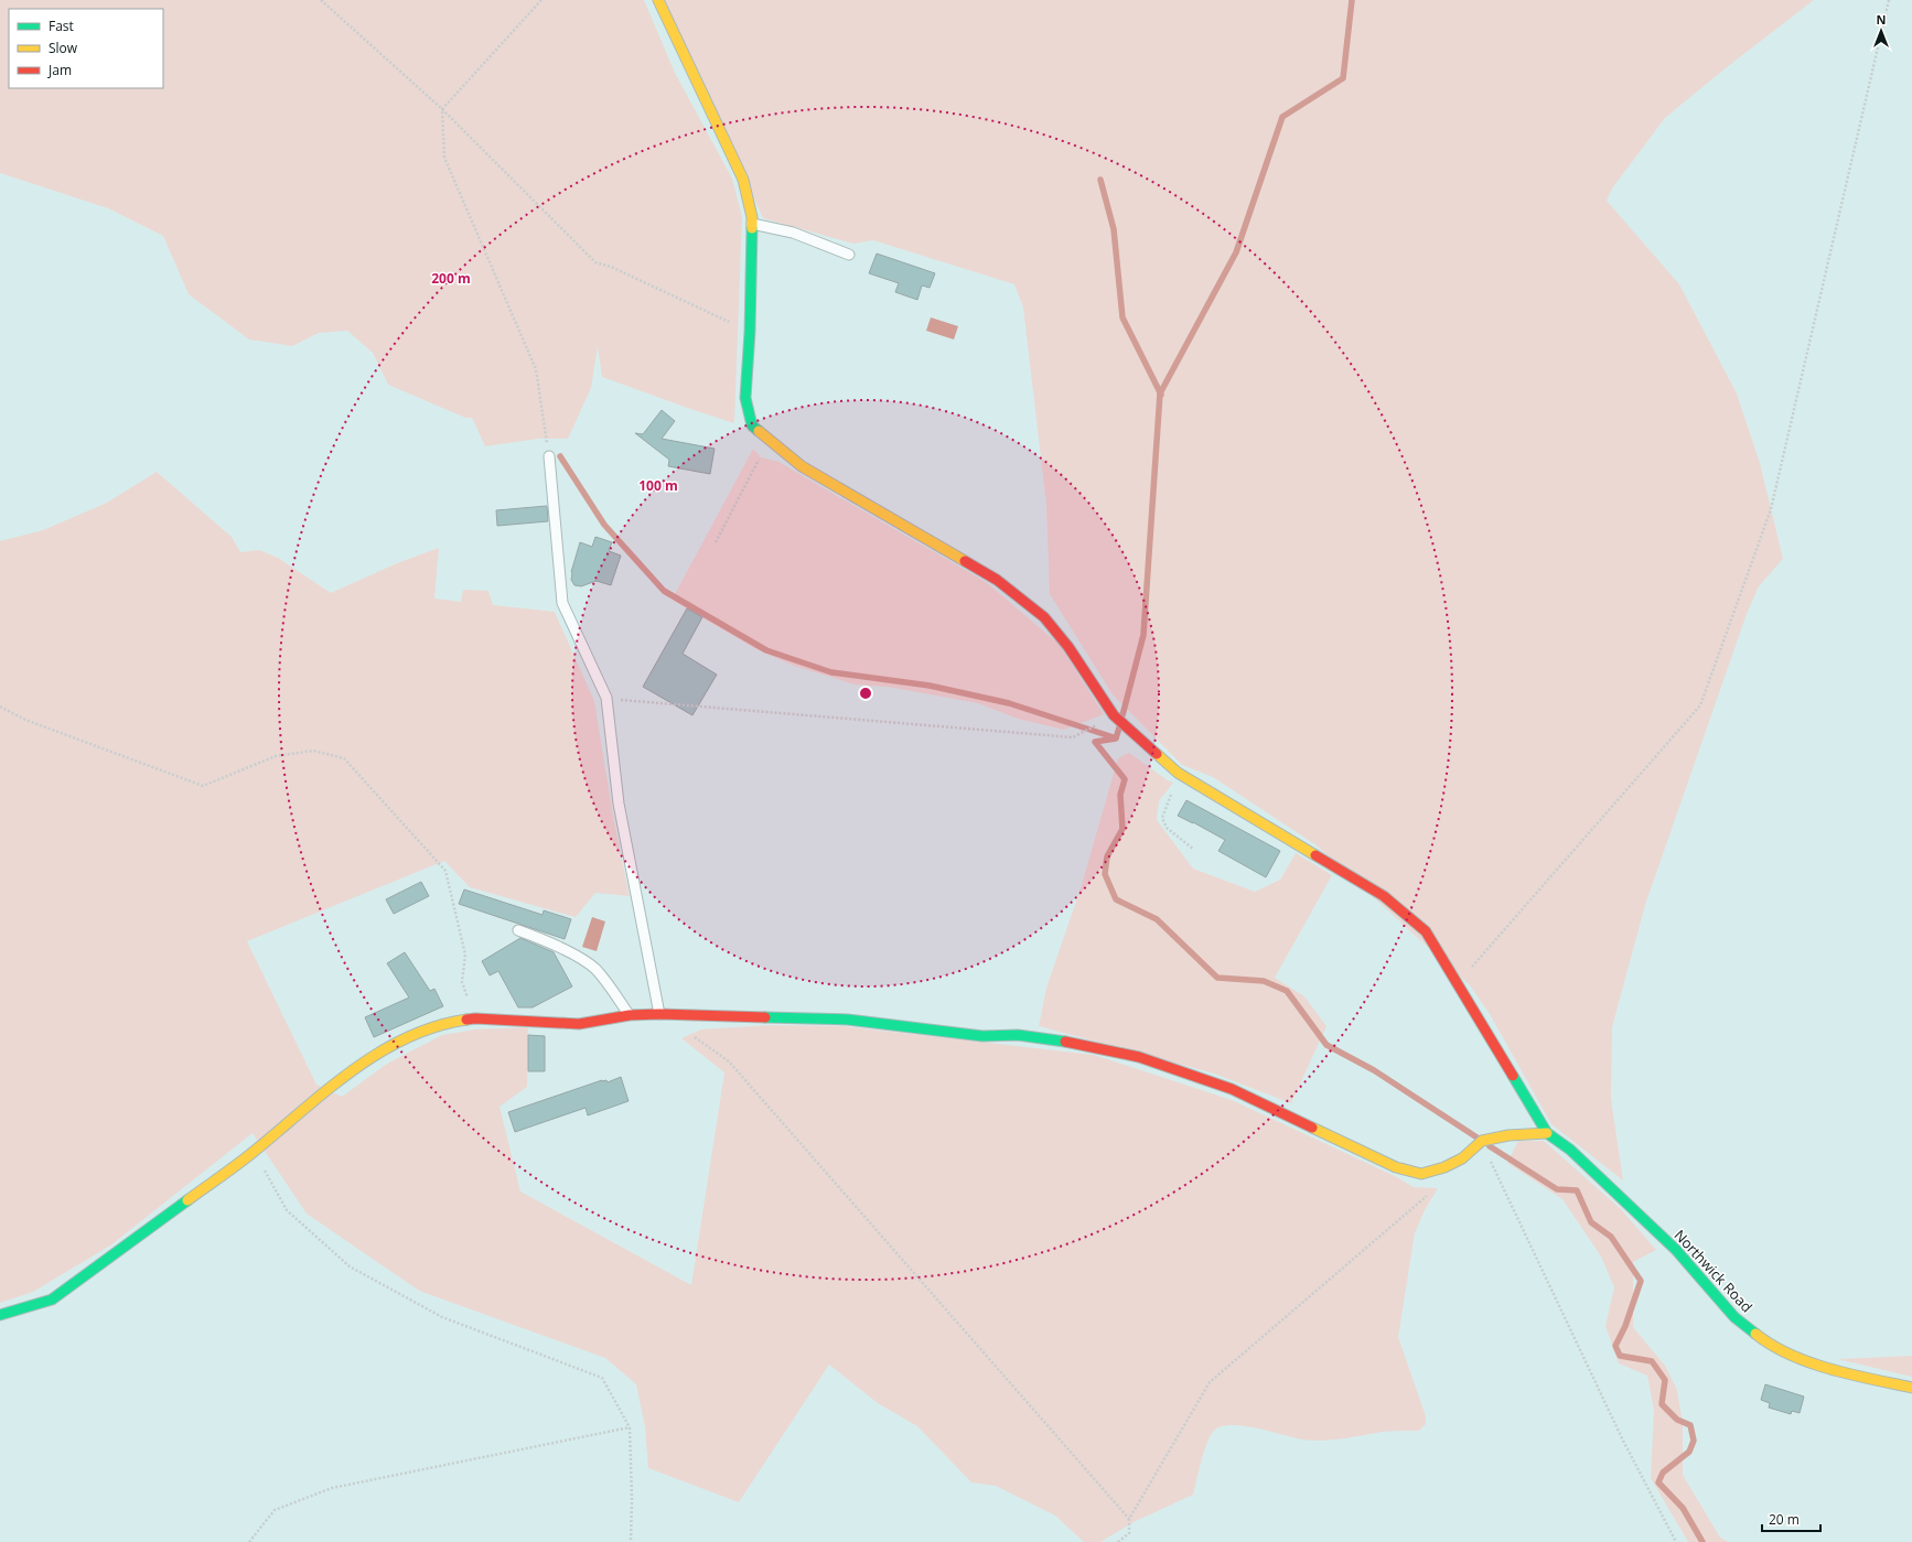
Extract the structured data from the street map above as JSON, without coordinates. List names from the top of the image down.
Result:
{
  "streets": {
    "street": ["Northwick Road"]
  },
  "legend": ["Fast", "Slow", "Jam"],
  "scale_bar": "20 m",
  "north": "top",
  "rings": ["200 m", "100 m"]
}
